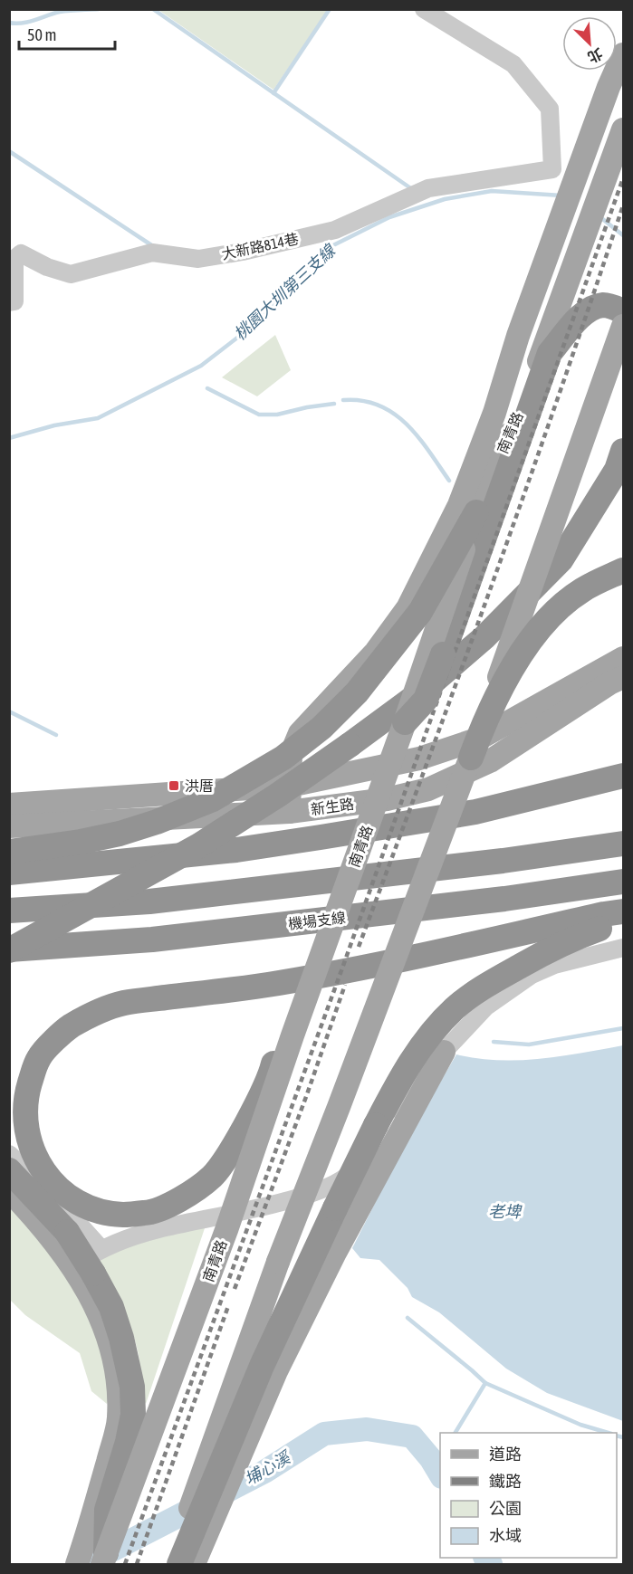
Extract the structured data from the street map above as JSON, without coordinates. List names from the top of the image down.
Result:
{
  "streets": {
    "highway": ["機場支線"],
    "main road": ["南青路", "新生路"],
    "street": ["大新路814巷"]
  },
  "crossings": [
    ["南青路", "新生路"]
  ],
  "water": ["桃園大圳第三支線", "老埤", "埔心溪"],
  "places": {
    "transit": ["洪厝"]
  },
  "legend": [
    "道路",
    "鐵路",
    "公園",
    "水域"
  ],
  "scale_bar": "50 m",
  "north": "bottom right"
}
